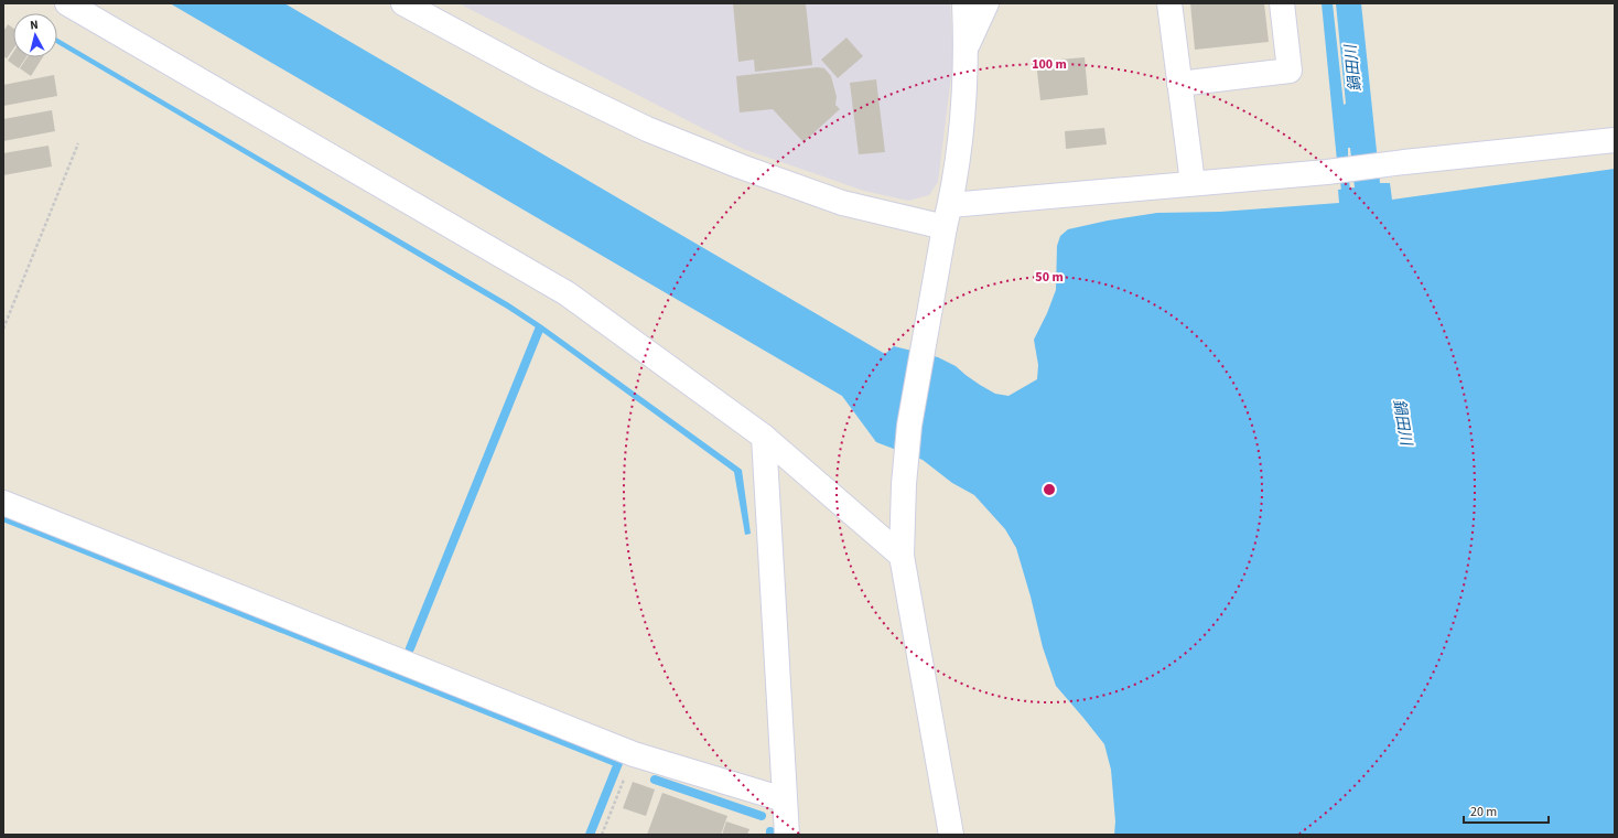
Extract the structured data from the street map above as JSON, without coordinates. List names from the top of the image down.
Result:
{
  "water": ["鍋田川"],
  "scale_bar": "20 m",
  "north": "top",
  "rings": ["100 m", "50 m"]
}
